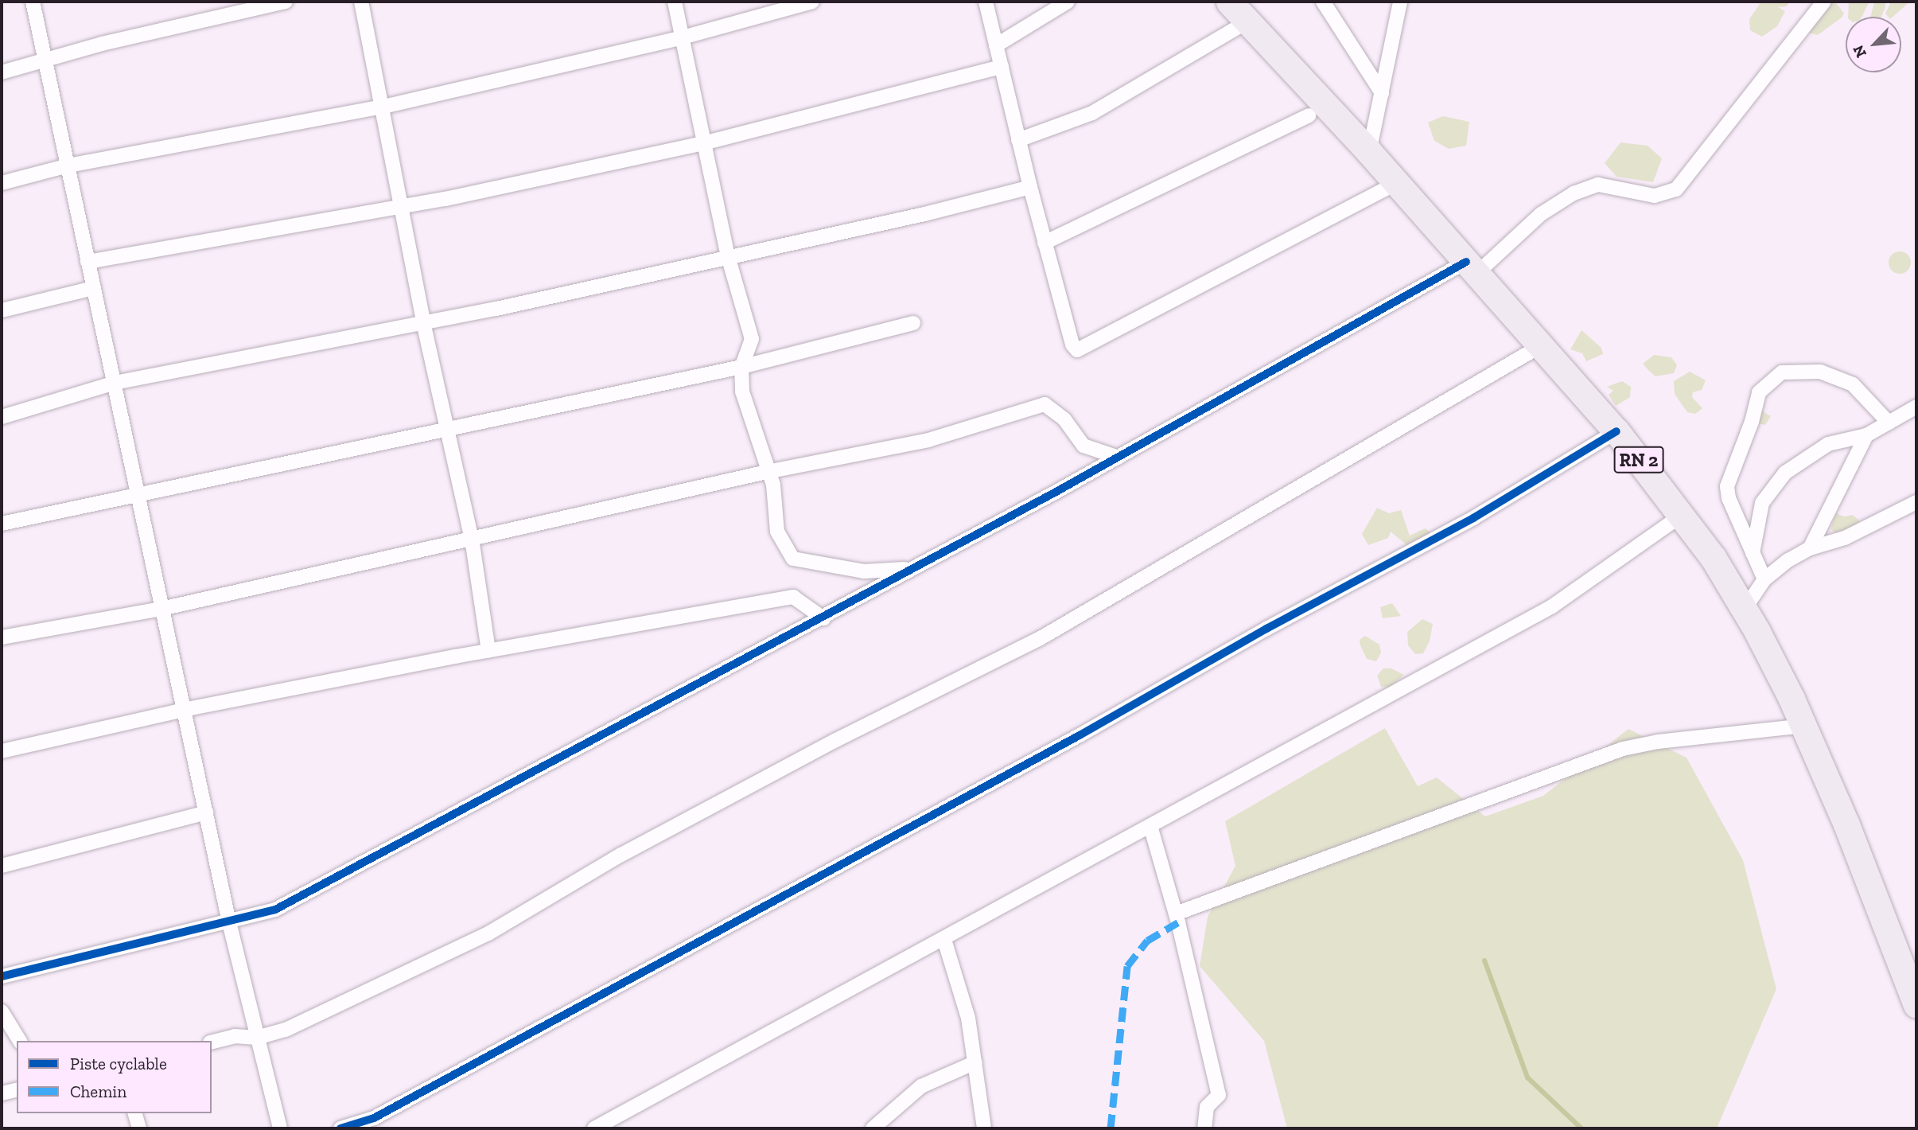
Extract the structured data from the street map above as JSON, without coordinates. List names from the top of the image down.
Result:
{
  "streets": {
    "highway": ["RN 2"]
  },
  "legend": ["Piste cyclable", "Chemin"],
  "north": "bottom left"
}
